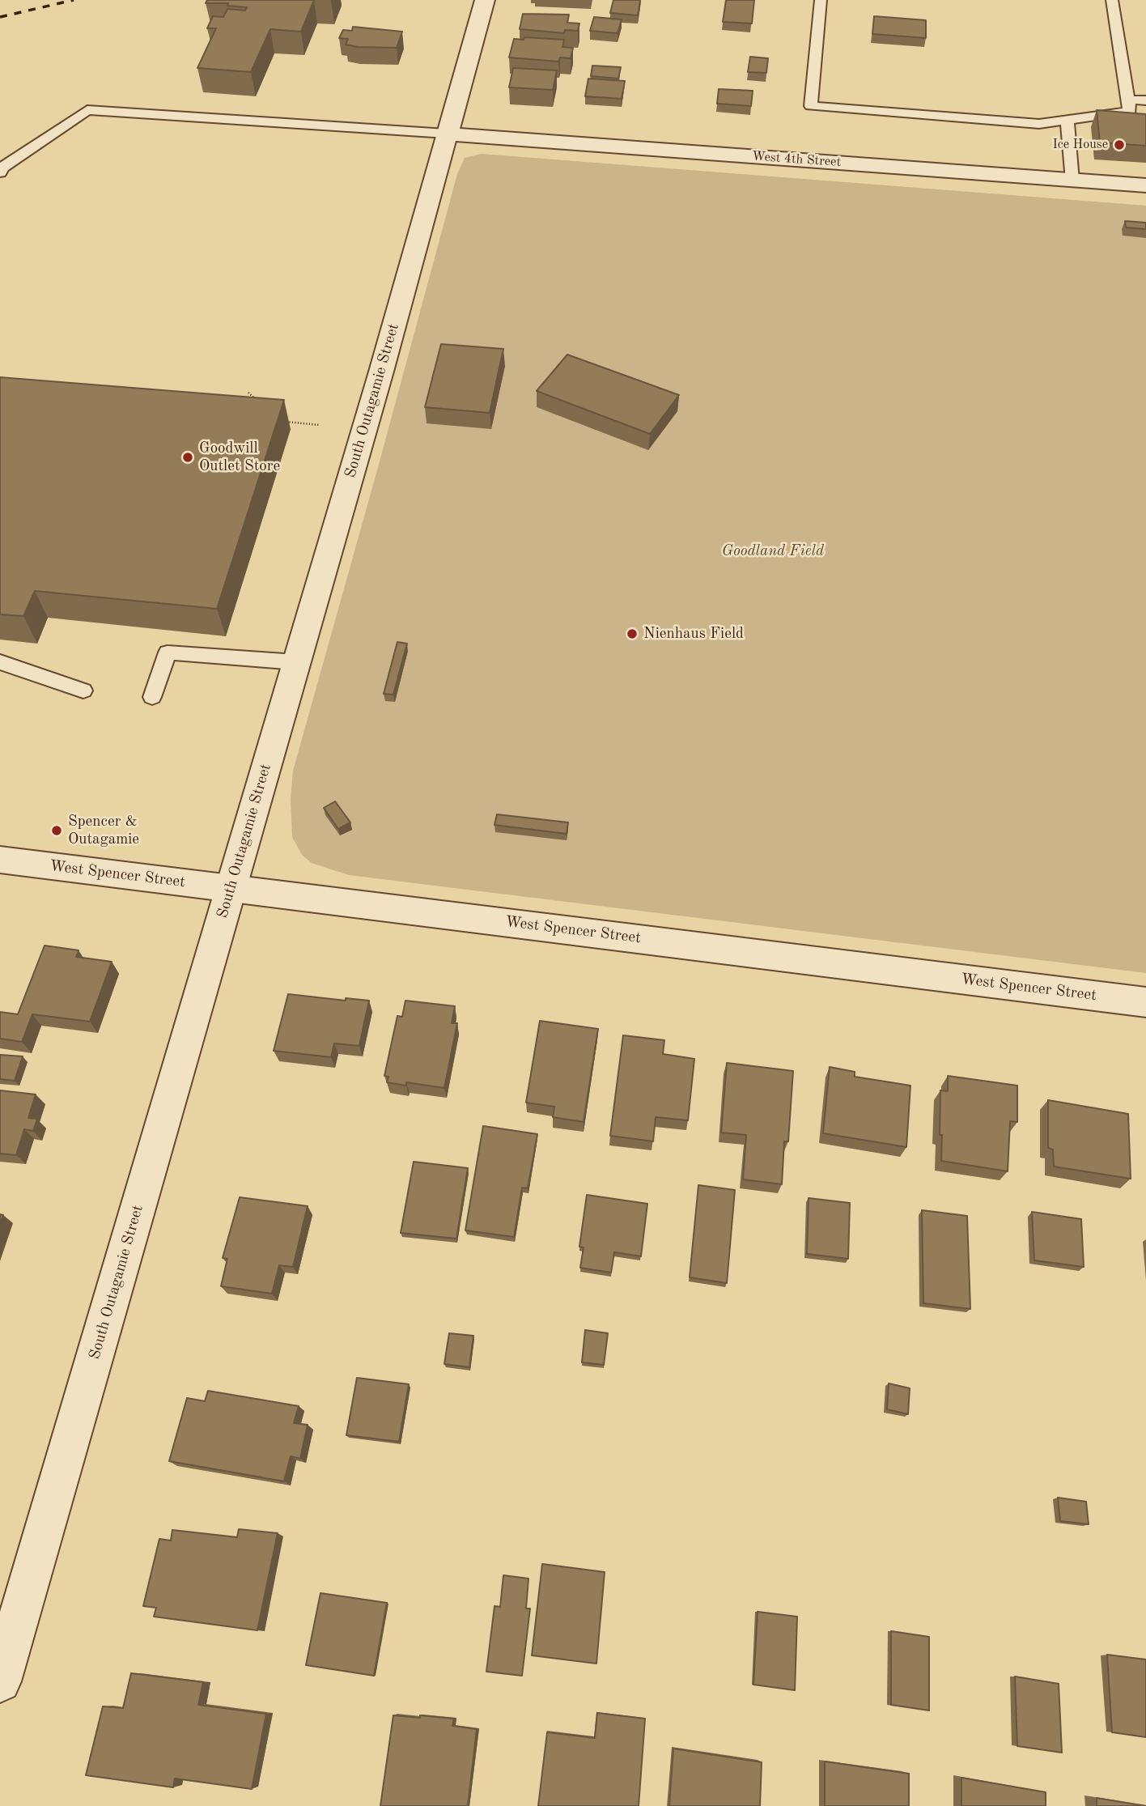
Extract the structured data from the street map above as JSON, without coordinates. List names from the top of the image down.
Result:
{
  "streets": {
    "street": ["West 4th Street", "South Outagamie Street", "West Spencer Street"]
  },
  "crossings": [
    ["West 4th Street", "South Outagamie Street"],
    ["South Outagamie Street", "West Spencer Street"]
  ],
  "parks": ["Goodland Field"],
  "places": [
    "Ice House",
    "Goodwill Outlet Store",
    "Nienhaus Field",
    "Spencer & Outagamie"
  ]
}
